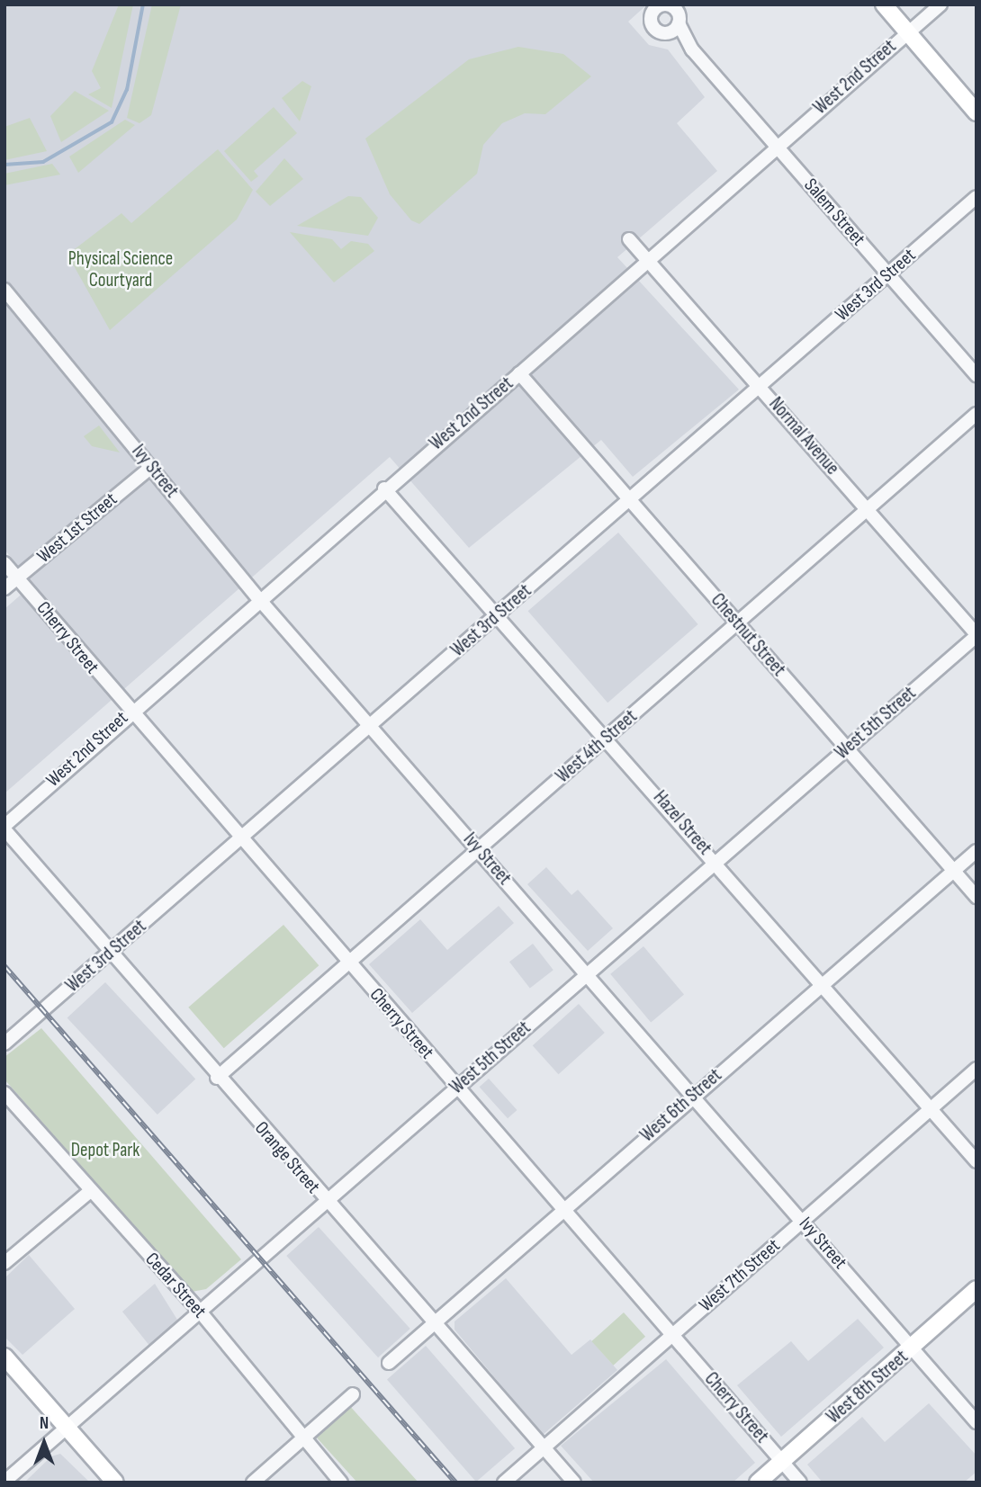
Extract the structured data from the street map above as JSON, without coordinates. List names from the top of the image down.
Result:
{
  "streets": {
    "main road": ["West 8th Street"],
    "street": [
      "West 2nd Street",
      "Salem Street",
      "West 3rd Street",
      "Normal Avenue",
      "Ivy Street",
      "West 1st Street",
      "Chestnut Street",
      "Cherry Street",
      "West 5th Street",
      "West 4th Street",
      "Hazel Street",
      "West 6th Street",
      "Orange Street",
      "West 7th Street",
      "Cedar Street"
    ]
  },
  "crossings": [
    ["West 2nd Street", "Salem Street"],
    ["West 2nd Street", "Normal Avenue"],
    ["West 2nd Street", "Ivy Street"],
    ["West 2nd Street", "Chestnut Street"],
    ["West 2nd Street", "Cherry Street"],
    ["West 2nd Street", "Hazel Street"],
    ["West 2nd Street", "Orange Street"],
    ["Salem Street", "West 3rd Street"],
    ["West 3rd Street", "Normal Avenue"],
    ["West 3rd Street", "Ivy Street"],
    ["West 3rd Street", "Chestnut Street"],
    ["West 3rd Street", "Cherry Street"],
    ["West 3rd Street", "Hazel Street"],
    ["West 3rd Street", "Orange Street"],
    ["Normal Avenue", "West 5th Street"],
    ["Normal Avenue", "West 4th Street"],
    ["Ivy Street", "West 1st Street"],
    ["Ivy Street", "West 5th Street"],
    ["Ivy Street", "West 4th Street"],
    ["Ivy Street", "West 6th Street"],
    ["Ivy Street", "West 7th Street"],
    ["Ivy Street", "West 8th Street"],
    ["West 1st Street", "Cherry Street"],
    ["Chestnut Street", "West 5th Street"],
    ["Chestnut Street", "West 4th Street"],
    ["Chestnut Street", "West 6th Street"],
    ["Cherry Street", "West 5th Street"],
    ["Cherry Street", "West 4th Street"],
    ["Cherry Street", "West 6th Street"],
    ["Cherry Street", "West 7th Street"],
    ["Cherry Street", "West 8th Street"],
    ["West 5th Street", "Hazel Street"],
    ["West 5th Street", "Orange Street"],
    ["West 5th Street", "Cedar Street"],
    ["West 4th Street", "Hazel Street"],
    ["West 4th Street", "Orange Street"],
    ["Hazel Street", "West 6th Street"],
    ["Hazel Street", "West 7th Street"],
    ["West 6th Street", "Orange Street"],
    ["Orange Street", "West 7th Street"]
  ],
  "parks": ["Physical Science Courtyard", "Depot Park"],
  "north": "top"
}
